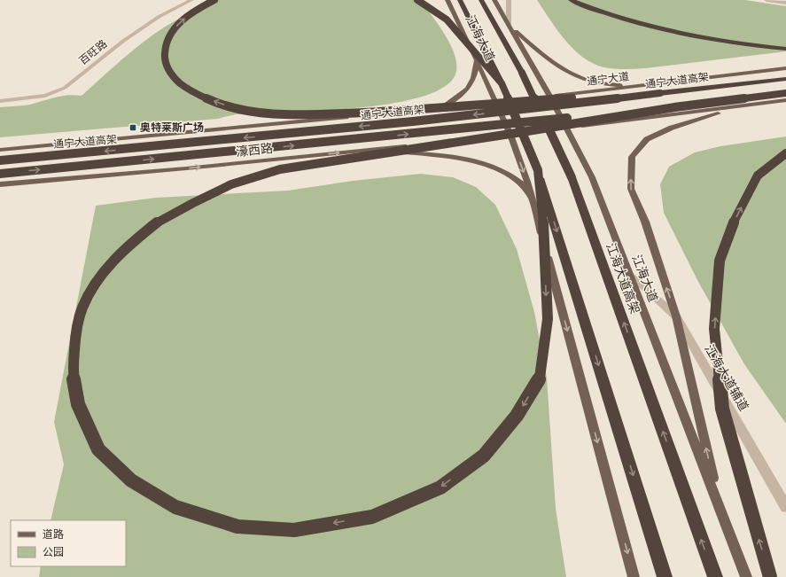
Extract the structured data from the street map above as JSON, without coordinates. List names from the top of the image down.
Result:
{
  "streets": {
    "highway": ["通宁大道高架", "江海大道高架"],
    "main road": ["江海大道", "通宁大道", "濠西路"],
    "street": ["百旺路", "江海大道辅道"]
  },
  "crossings": [
    ["江海大道", "通宁大道"],
    ["江海大道", "濠西路"],
    ["江海大道", "江海大道辅道"],
    ["通宁大道", "濠西路"]
  ],
  "places": {
    "transit": ["奥特莱斯广场"]
  },
  "legend": ["道路", "公园"]
}
